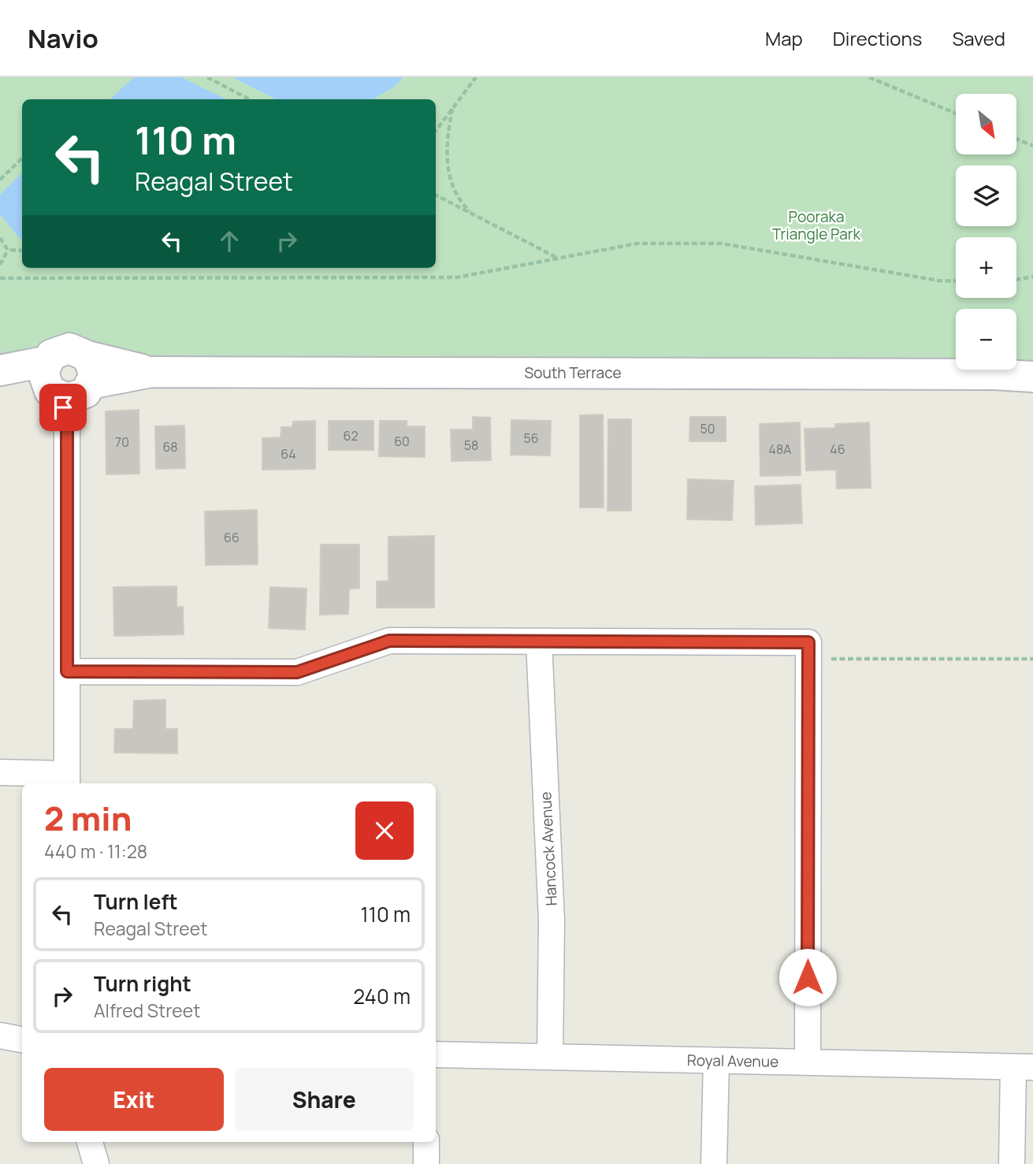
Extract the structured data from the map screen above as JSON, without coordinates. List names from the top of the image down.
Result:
{
  "streets": {
    "street": ["South Terrace", "Hancock Avenue", "Royal Avenue"]
  },
  "crossings": [
    ["Hancock Avenue", "Royal Avenue"]
  ],
  "parks": ["Pooraka Triangle Park"],
  "house_numbers": [
    "50",
    "62",
    "56",
    "60",
    "70",
    "58",
    "68",
    "48A",
    "46",
    "64",
    "66"
  ],
  "north": "bottom right",
  "page": {
    "header": "Navio",
    "nav": ["Map", "Directions", "Saved"],
    "map_buttons": ["+", "−"],
    "turn": ["110 m", "Reagal Street"],
    "heading": ["2 min", "440 m · 11:28"],
    "list": [
      {
        "name": "Turn left",
        "note": "Reagal Street",
        "value": "110 m"
      },
      {
        "name": "Turn right",
        "note": "Alfred Street",
        "value": "240 m"
      }
    ],
    "buttons": ["Exit", "Share"]
  }
}
